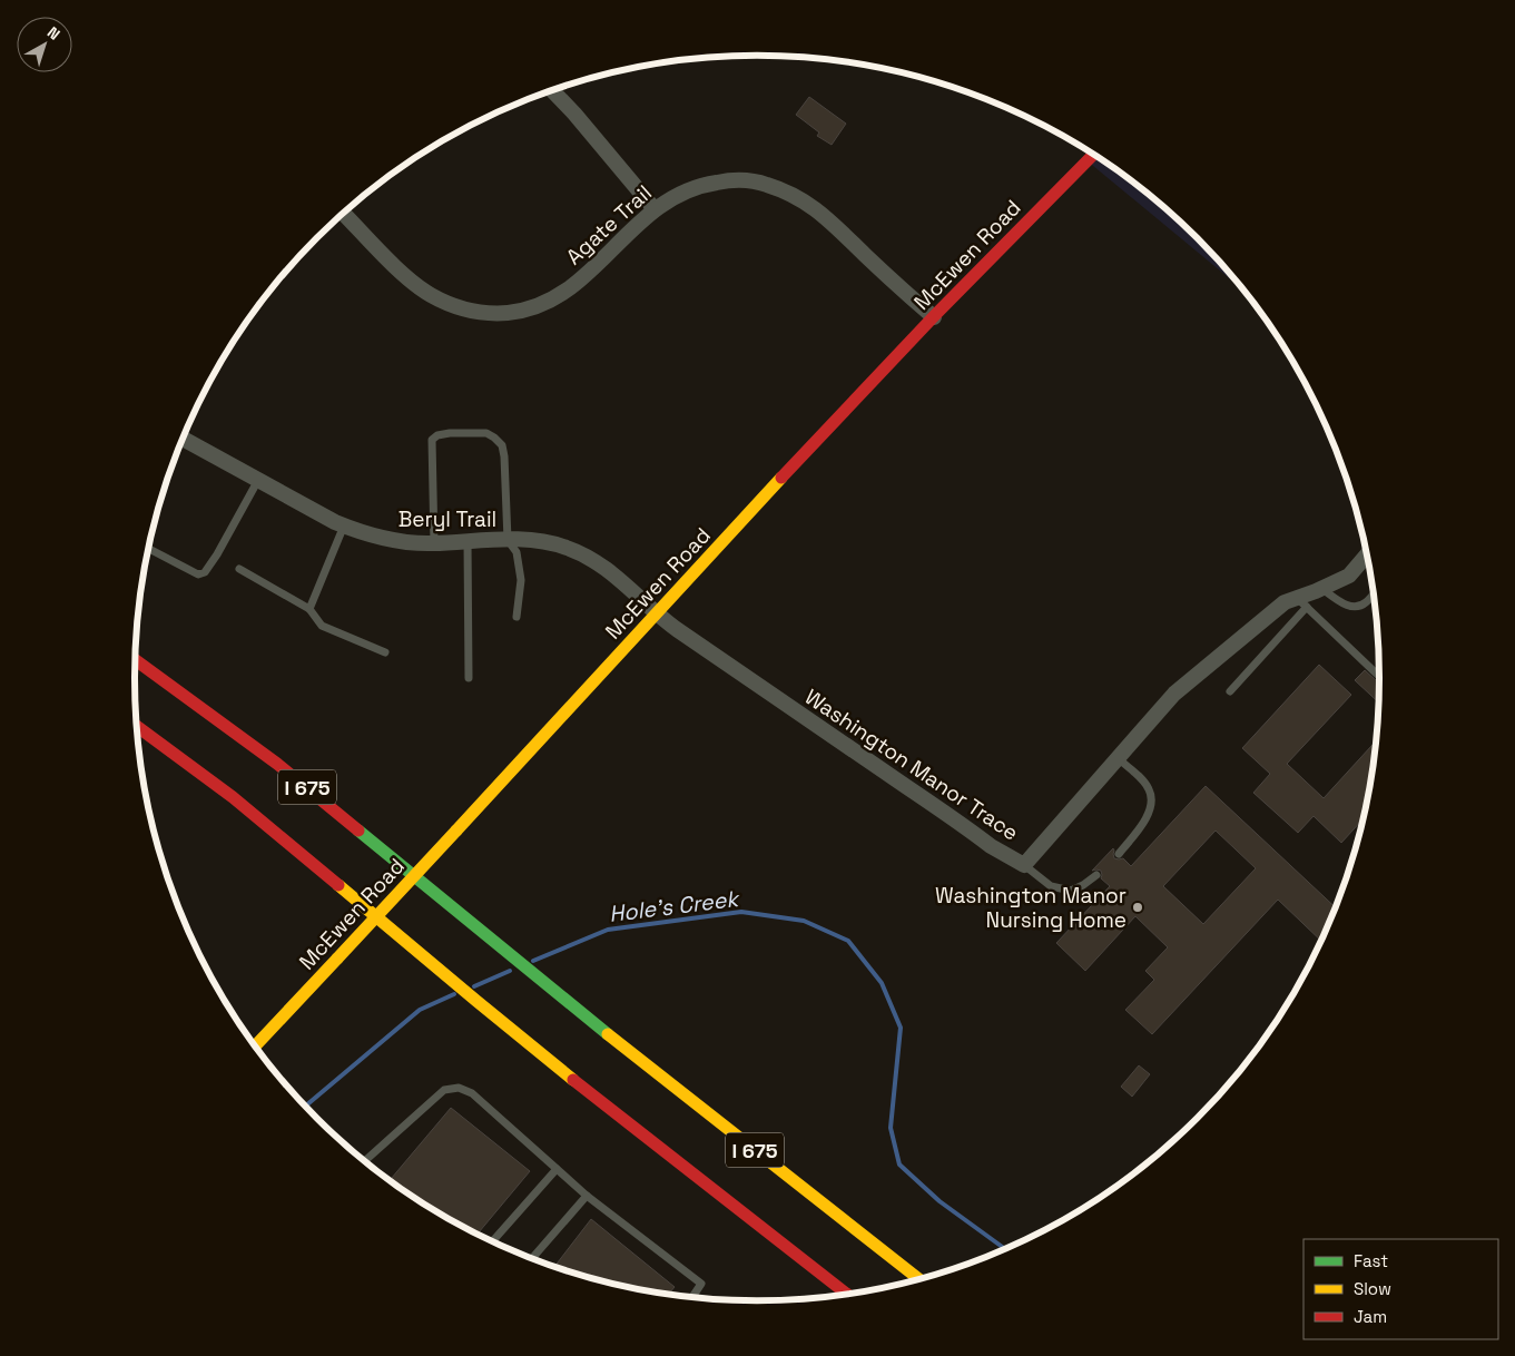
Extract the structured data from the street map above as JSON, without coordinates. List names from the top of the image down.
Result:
{
  "streets": {
    "main road": ["McEwen Road", "I 675"],
    "street": ["Agate Trail", "Beryl Trail", "Washington Manor Trace"]
  },
  "crossings": [
    ["Agate Trail", "McEwen Road"],
    ["McEwen Road", "Beryl Trail"],
    ["McEwen Road", "Washington Manor Trace"],
    ["Beryl Trail", "Washington Manor Trace"]
  ],
  "water": ["Hole's Creek"],
  "places": ["Washington Manor Nursing Home"],
  "legend": ["Fast", "Slow", "Jam"],
  "north": "top right"
}
